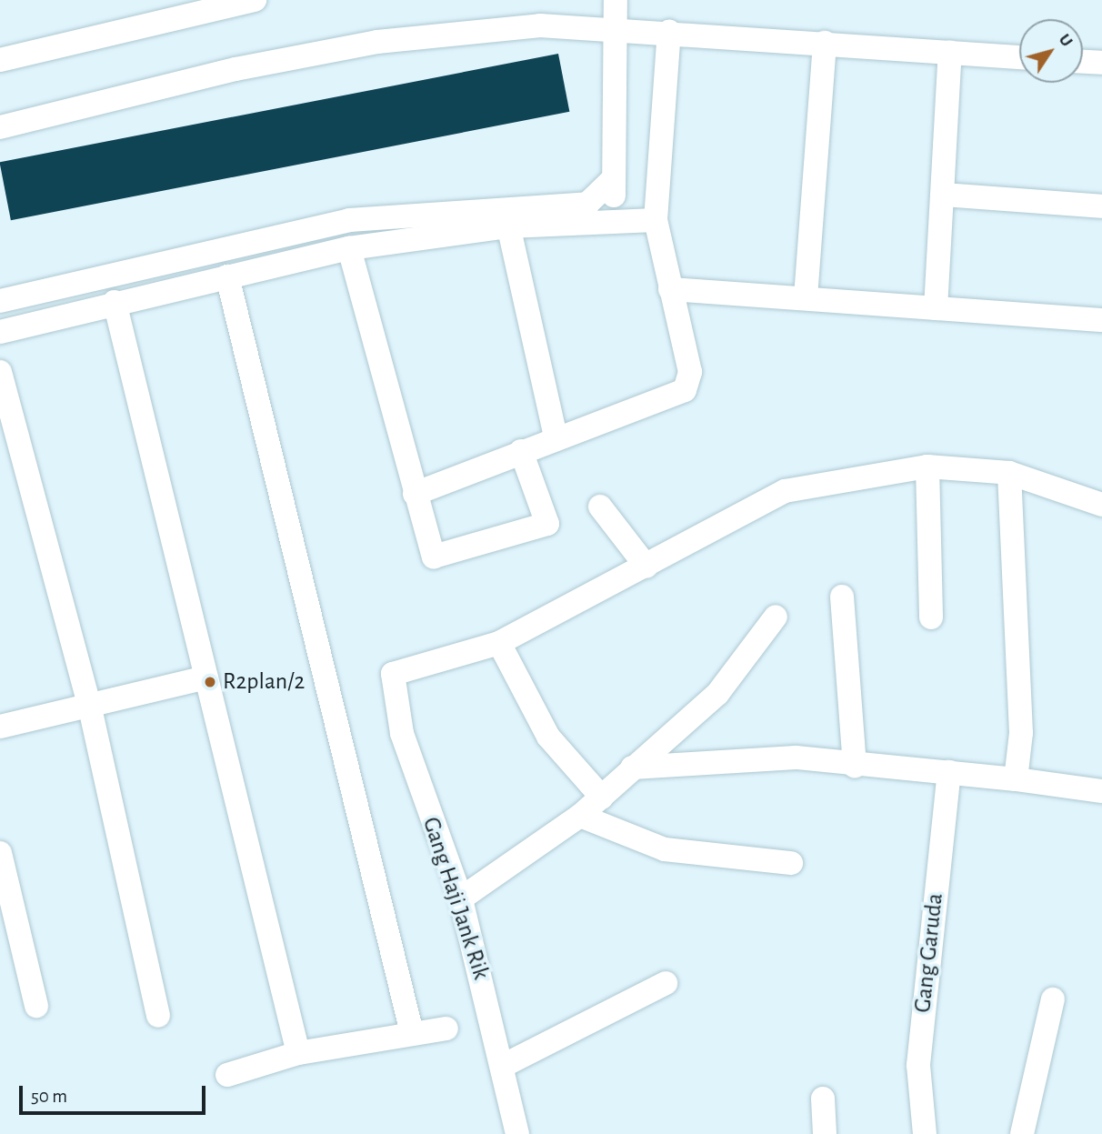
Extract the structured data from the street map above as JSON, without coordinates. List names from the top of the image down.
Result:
{
  "streets": {
    "street": ["Gang Haji Jank Rik", "Gang Garuda"]
  },
  "places": ["R2plan/2"],
  "scale_bar": "50 m",
  "north": "top right"
}
